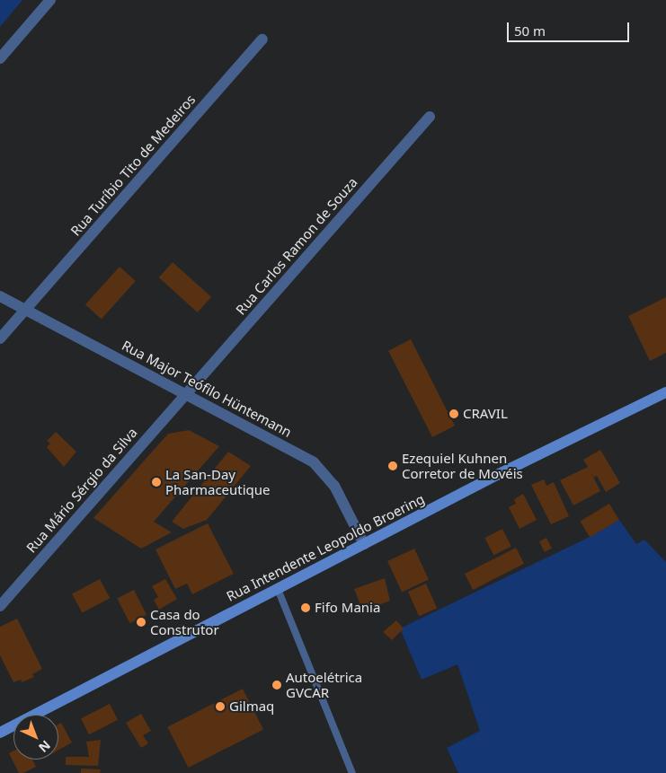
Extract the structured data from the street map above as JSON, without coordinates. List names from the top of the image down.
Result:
{
  "streets": {
    "main road": ["Rua Intendente Leopoldo Broering"],
    "street": [
      "Rua Turíbio Tito de Medeiros",
      "Rua Carlos Ramon de Souza",
      "Rua Major Teófilo Hüntemann",
      "Rua Mário Sérgio da Silva"
    ]
  },
  "crossings": [
    ["Rua Turíbio Tito de Medeiros", "Rua Major Teófilo Hüntemann"],
    ["Rua Carlos Ramon de Souza", "Rua Major Teófilo Hüntemann"],
    ["Rua Carlos Ramon de Souza", "Rua Mário Sérgio da Silva"],
    ["Rua Major Teófilo Hüntemann", "Rua Mário Sérgio da Silva"],
    ["Rua Major Teófilo Hüntemann", "Rua Intendente Leopoldo Broering"]
  ],
  "places": [
    "CRAVIL",
    "Ezequiel Kuhnen Corretor de Movéis",
    "La San-Day Pharmaceutique",
    "Fifo Mania",
    "Casa do Construtor",
    "Autoelétrica GVCAR",
    "Gilmaq"
  ],
  "scale_bar": "50 m",
  "north": "bottom right"
}
